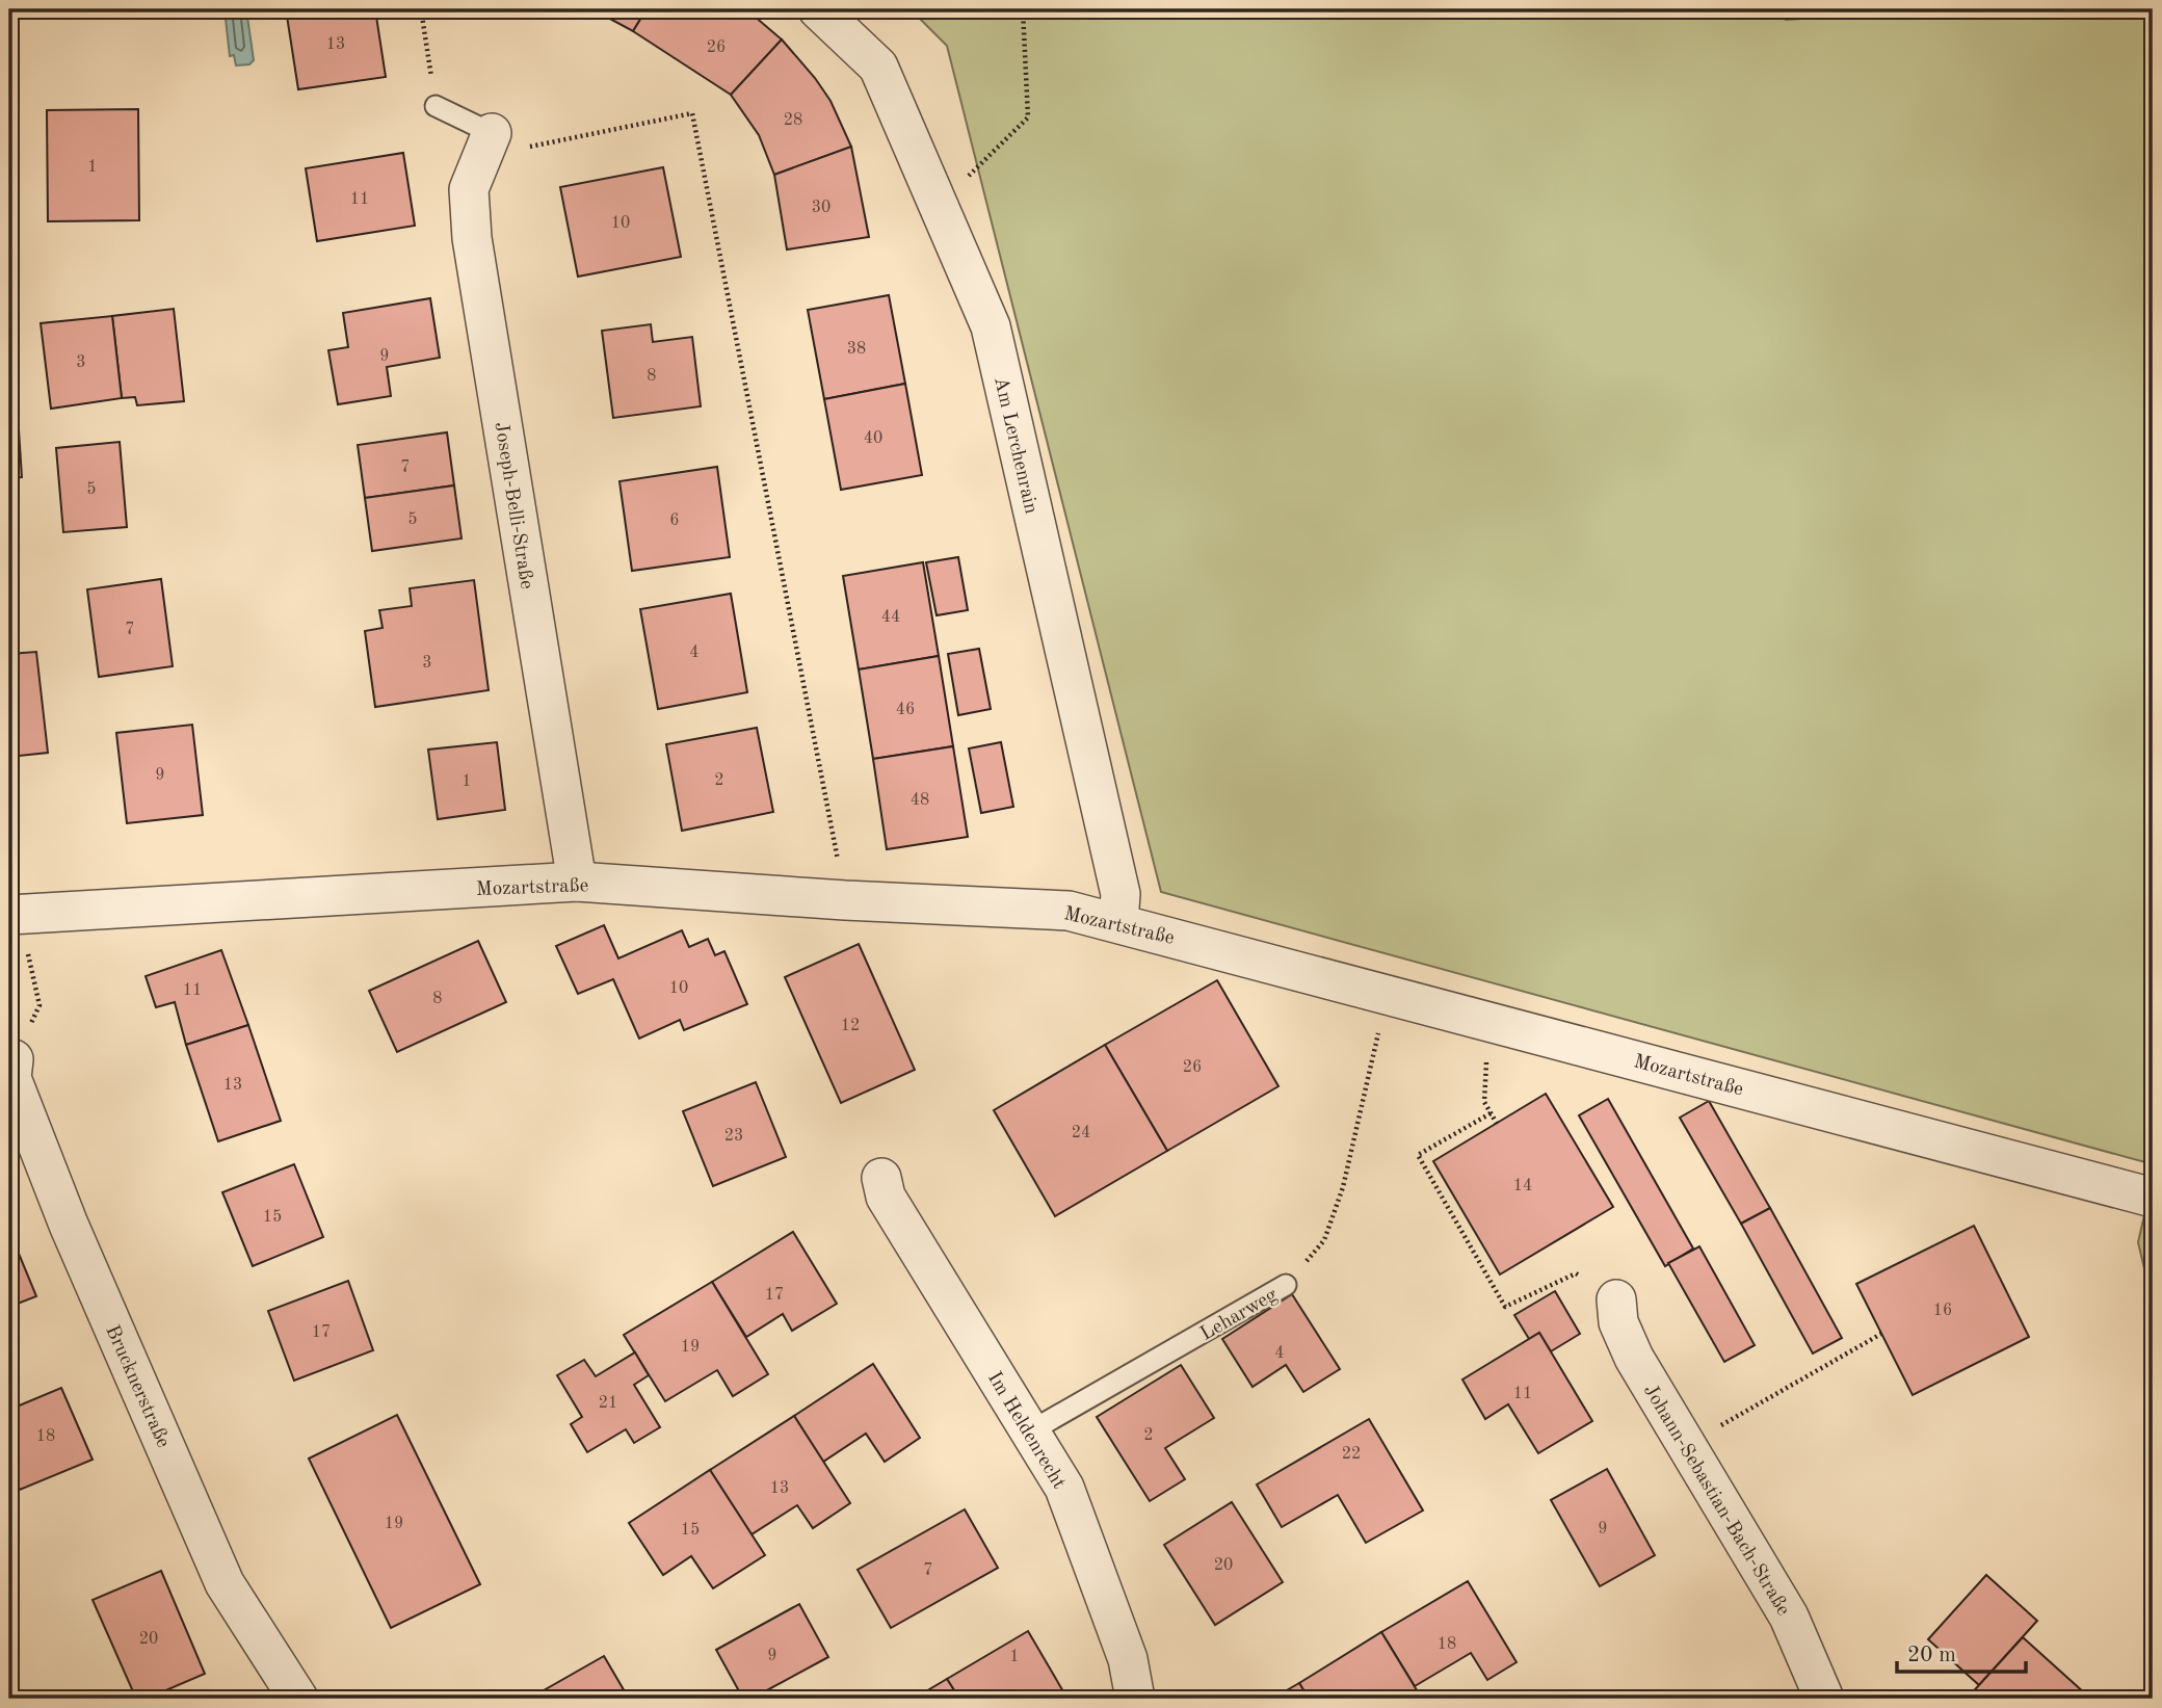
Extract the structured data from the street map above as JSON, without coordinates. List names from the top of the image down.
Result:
{
  "streets": {
    "street": [
      "Am Lerchenrain",
      "Joseph-Belli-Straße",
      "Mozartstraße",
      "Brucknerstraße",
      "Im Heldenrecht",
      "Johann-Sebastian-Bach-Straße"
    ],
    "lane": ["Leharweg"]
  },
  "crossings": [
    ["Am Lerchenrain", "Mozartstraße"],
    ["Joseph-Belli-Straße", "Mozartstraße"],
    ["Mozartstraße", "Leharweg"],
    ["Leharweg", "Im Heldenrecht"]
  ],
  "house_numbers": [
    "13",
    "26",
    "28",
    "1",
    "11",
    "30",
    "10",
    "38",
    "9",
    "3",
    "8",
    "40",
    "7",
    "5",
    "5",
    "6",
    "44",
    "7",
    "4",
    "3",
    "46",
    "9",
    "2",
    "1",
    "48",
    "10",
    "11",
    "8",
    "12",
    "26",
    "13",
    "24",
    "23",
    "14",
    "15",
    "17",
    "16",
    "17",
    "19",
    "4",
    "11",
    "21",
    "2",
    "18",
    "22",
    "13",
    "19",
    "9",
    "15",
    "20",
    "7",
    "20",
    "18",
    "9",
    "1"
  ],
  "scale_bar": "20 m"
}
